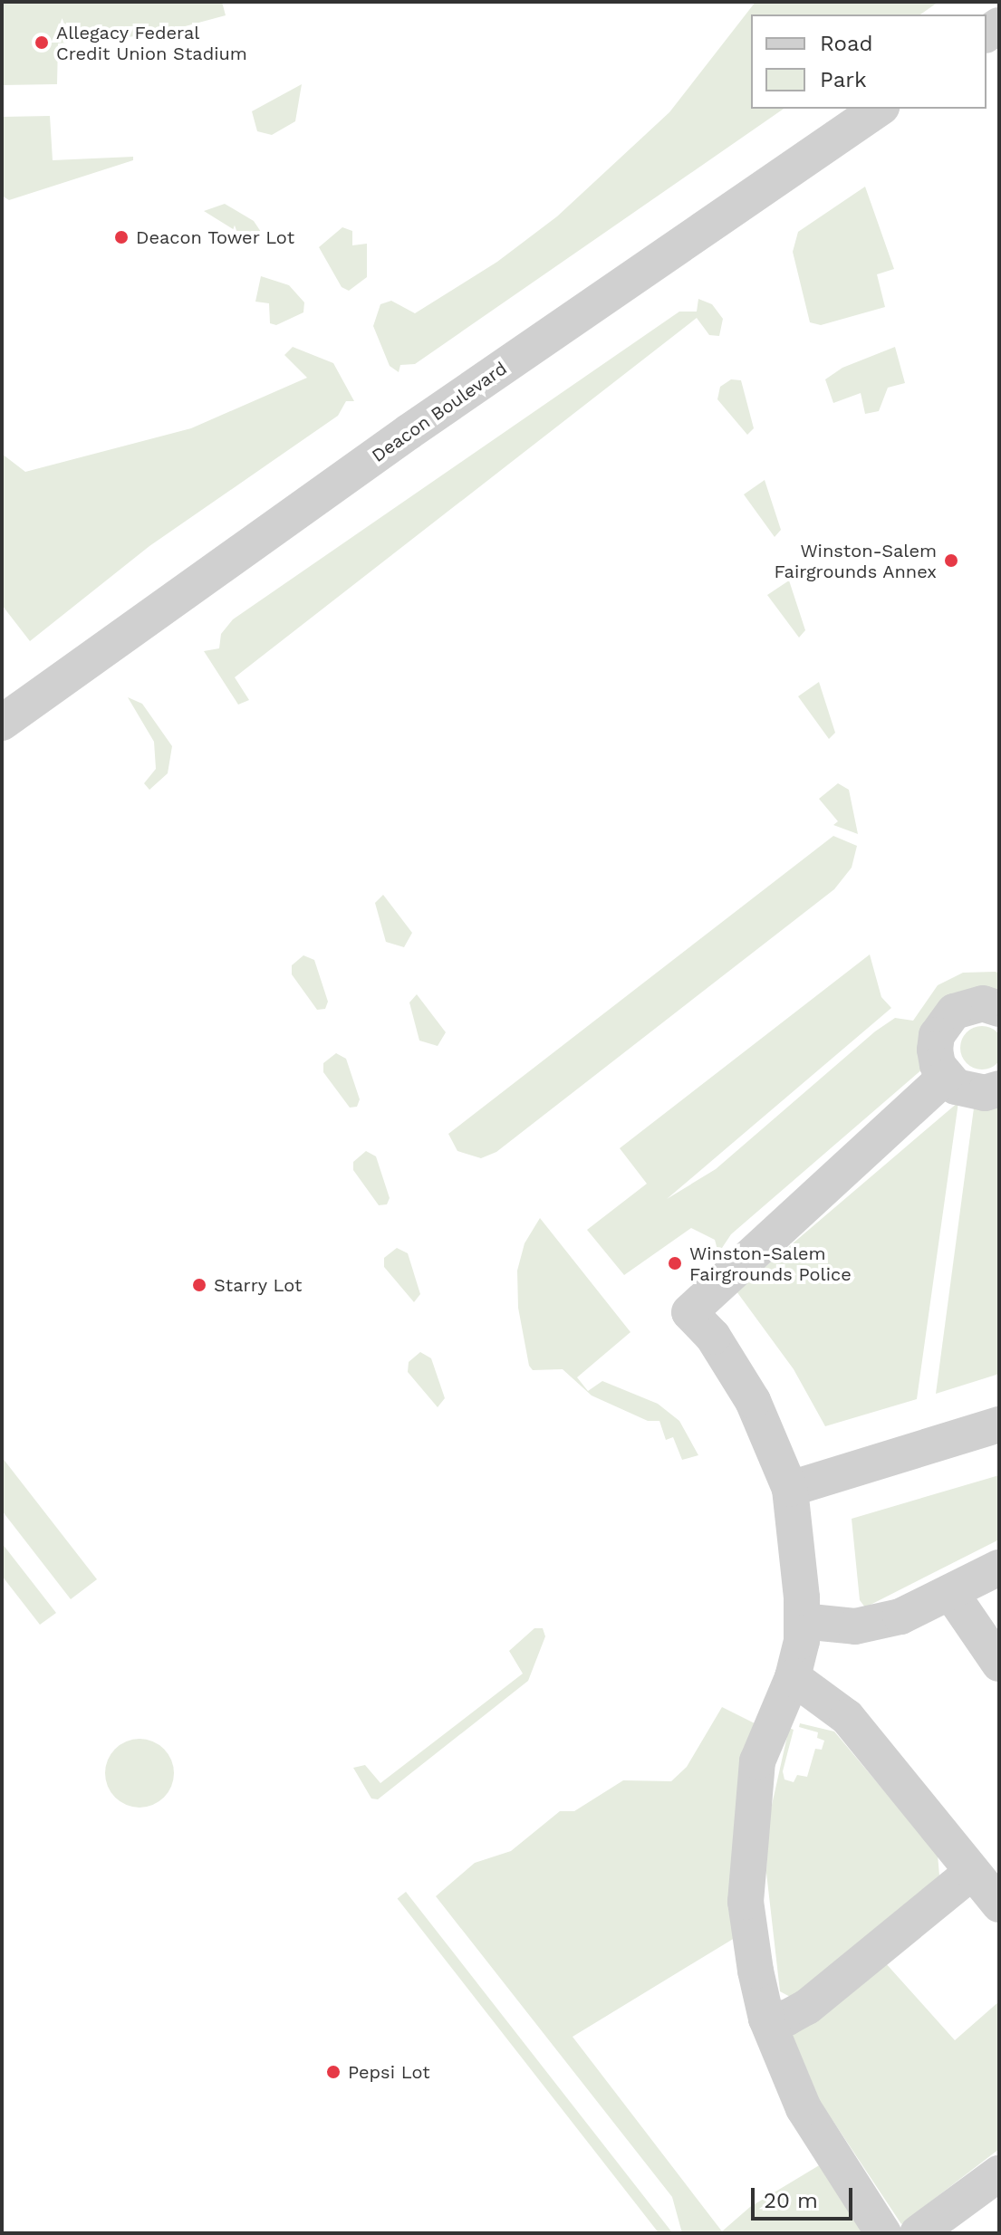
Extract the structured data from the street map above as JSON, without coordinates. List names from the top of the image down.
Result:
{
  "streets": {
    "street": ["Deacon Boulevard"]
  },
  "places": [
    "Allegacy Federal Credit Union Stadium",
    "Deacon Tower Lot",
    "Winston-Salem Fairgrounds Annex",
    "Winston-Salem Fairgrounds Police",
    "Starry Lot",
    "Pepsi Lot"
  ],
  "legend": ["Road", "Park"],
  "scale_bar": "20 m"
}
